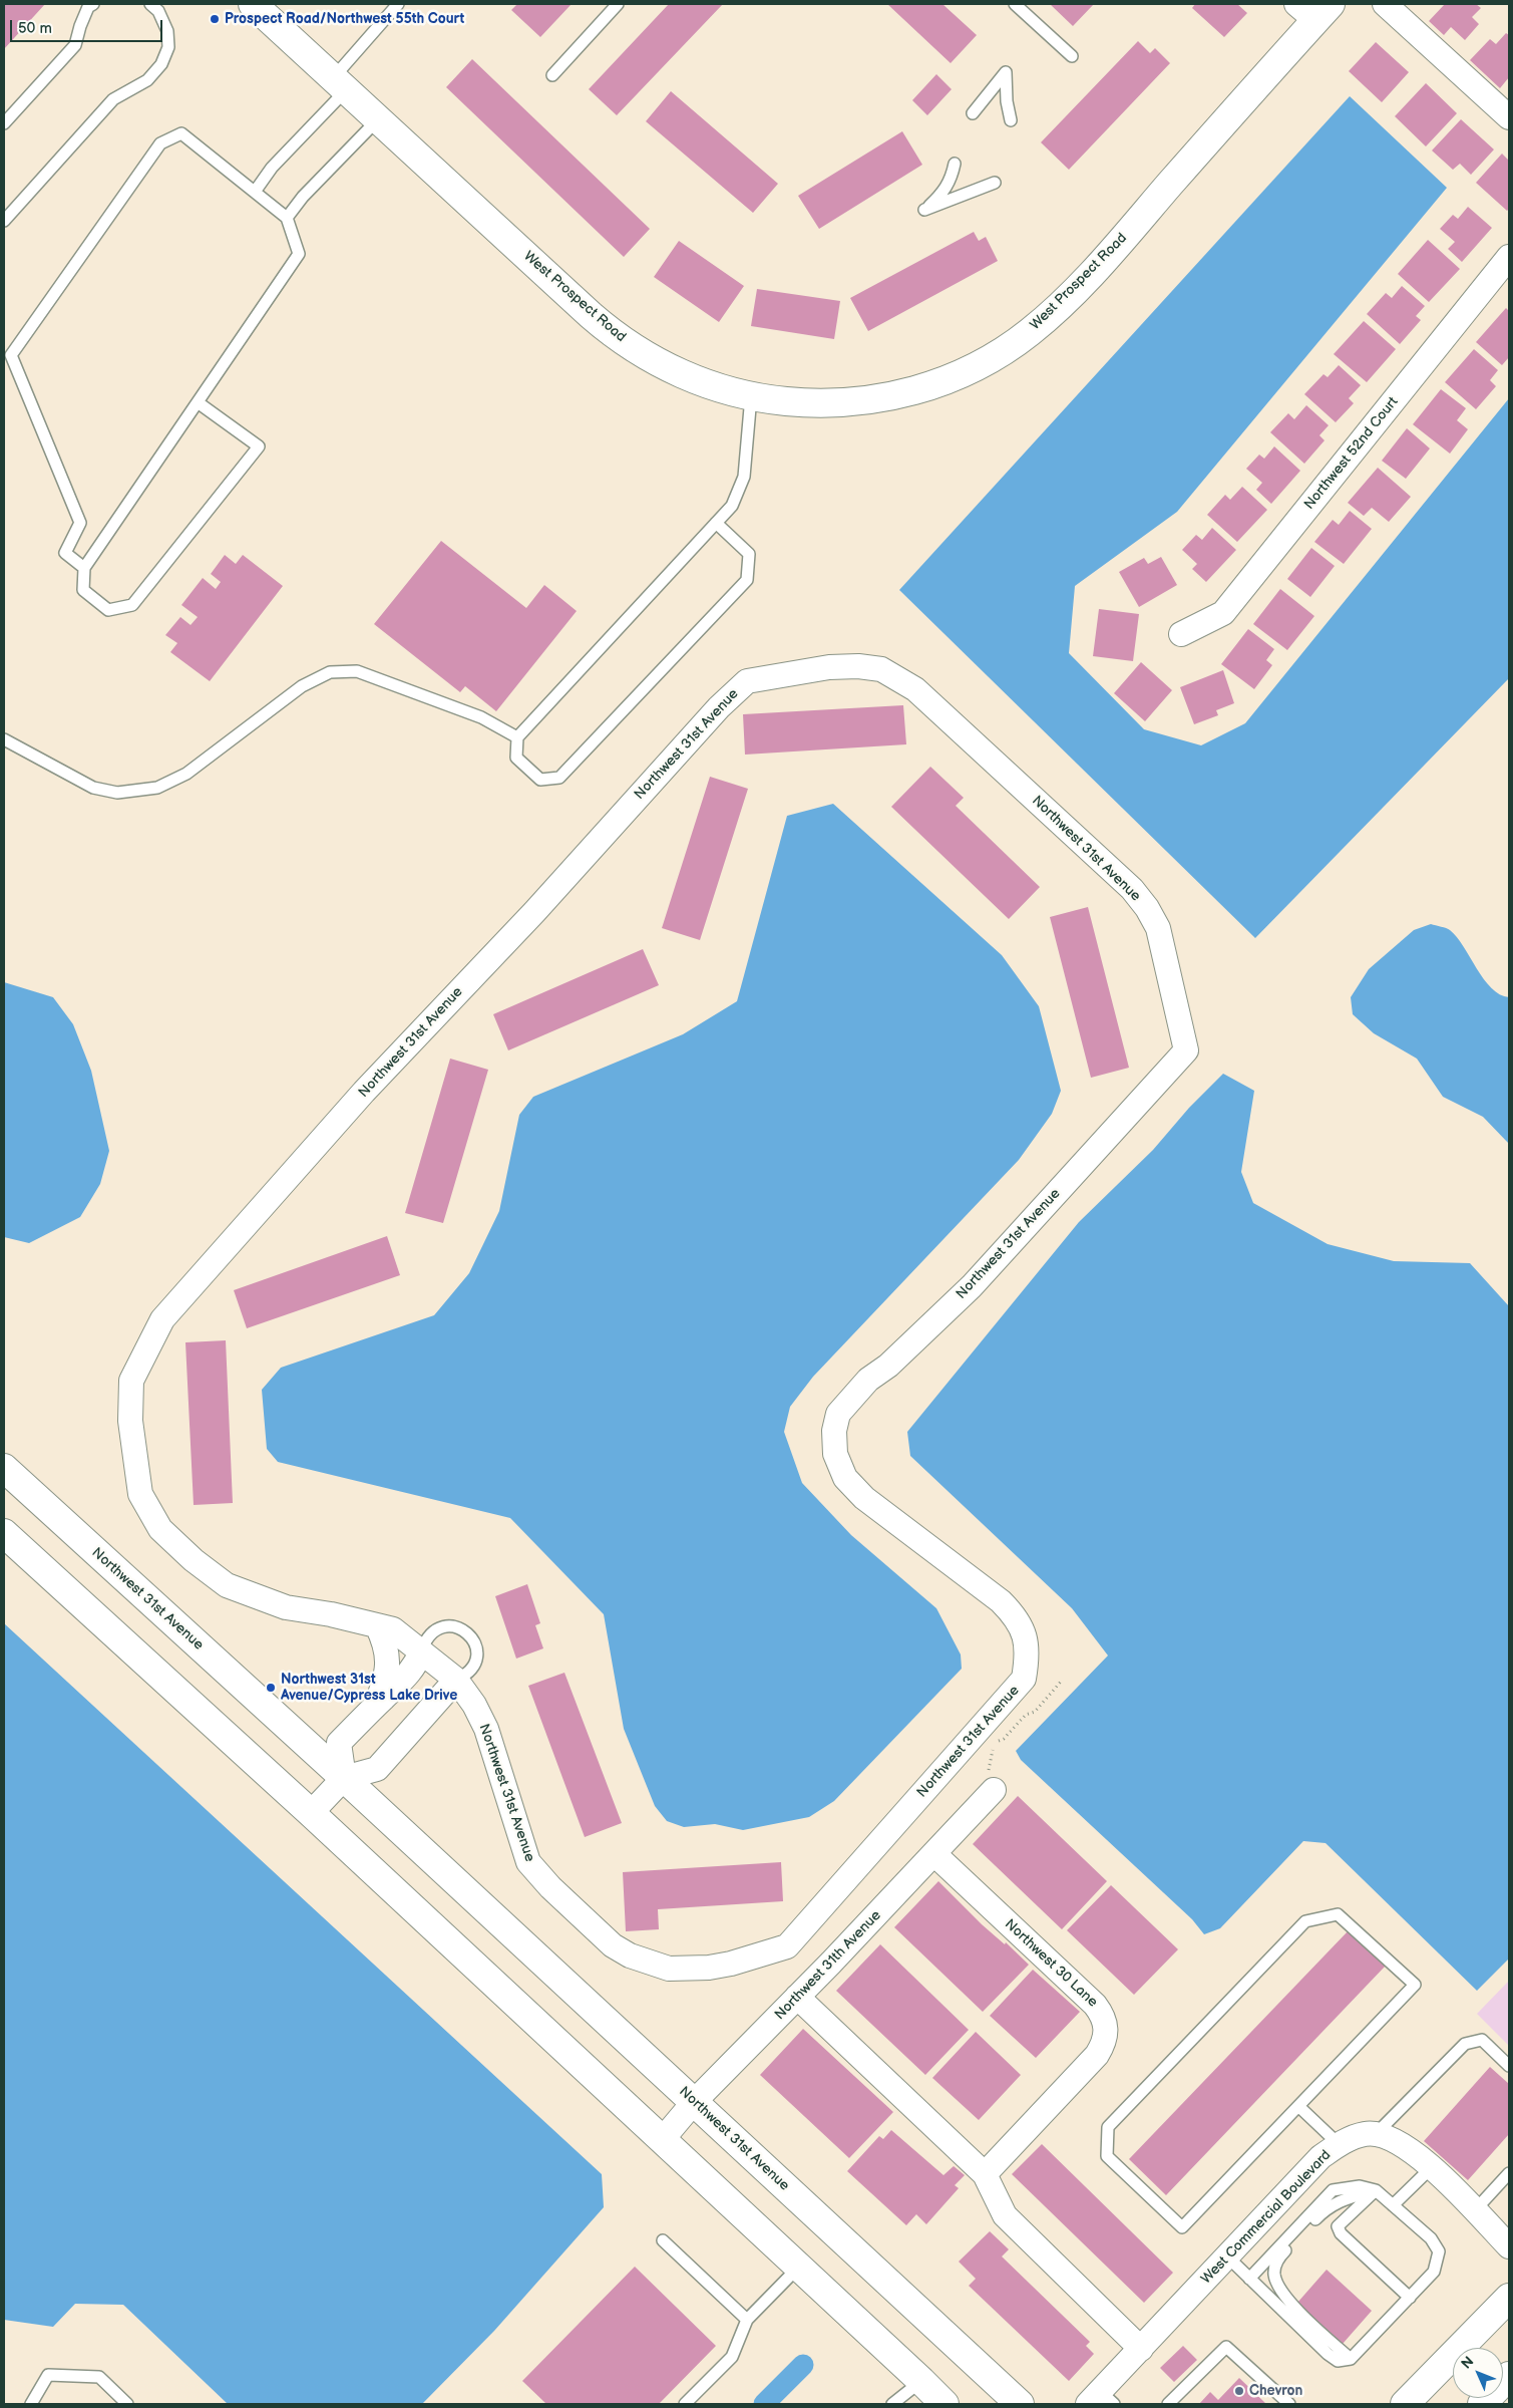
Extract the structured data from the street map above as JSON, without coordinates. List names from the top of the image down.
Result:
{
  "streets": {
    "main road": ["West Prospect Road", "Northwest 31st Avenue"],
    "street": [
      "Northwest 52nd Court",
      "Northwest 30 Lane",
      "Northwest 31th Avenue",
      "West Commercial Boulevard"
    ]
  },
  "crossings": [
    ["Northwest 31st Avenue", "Northwest 31th Avenue"],
    ["Northwest 30 Lane", "Northwest 31th Avenue"]
  ],
  "places": ["Prospect Road/Northwest 55th Court", "Northwest 31st Avenue/Cypress Lake Drive", "Chevron"],
  "scale_bar": "50 m",
  "north": "top left"
}
